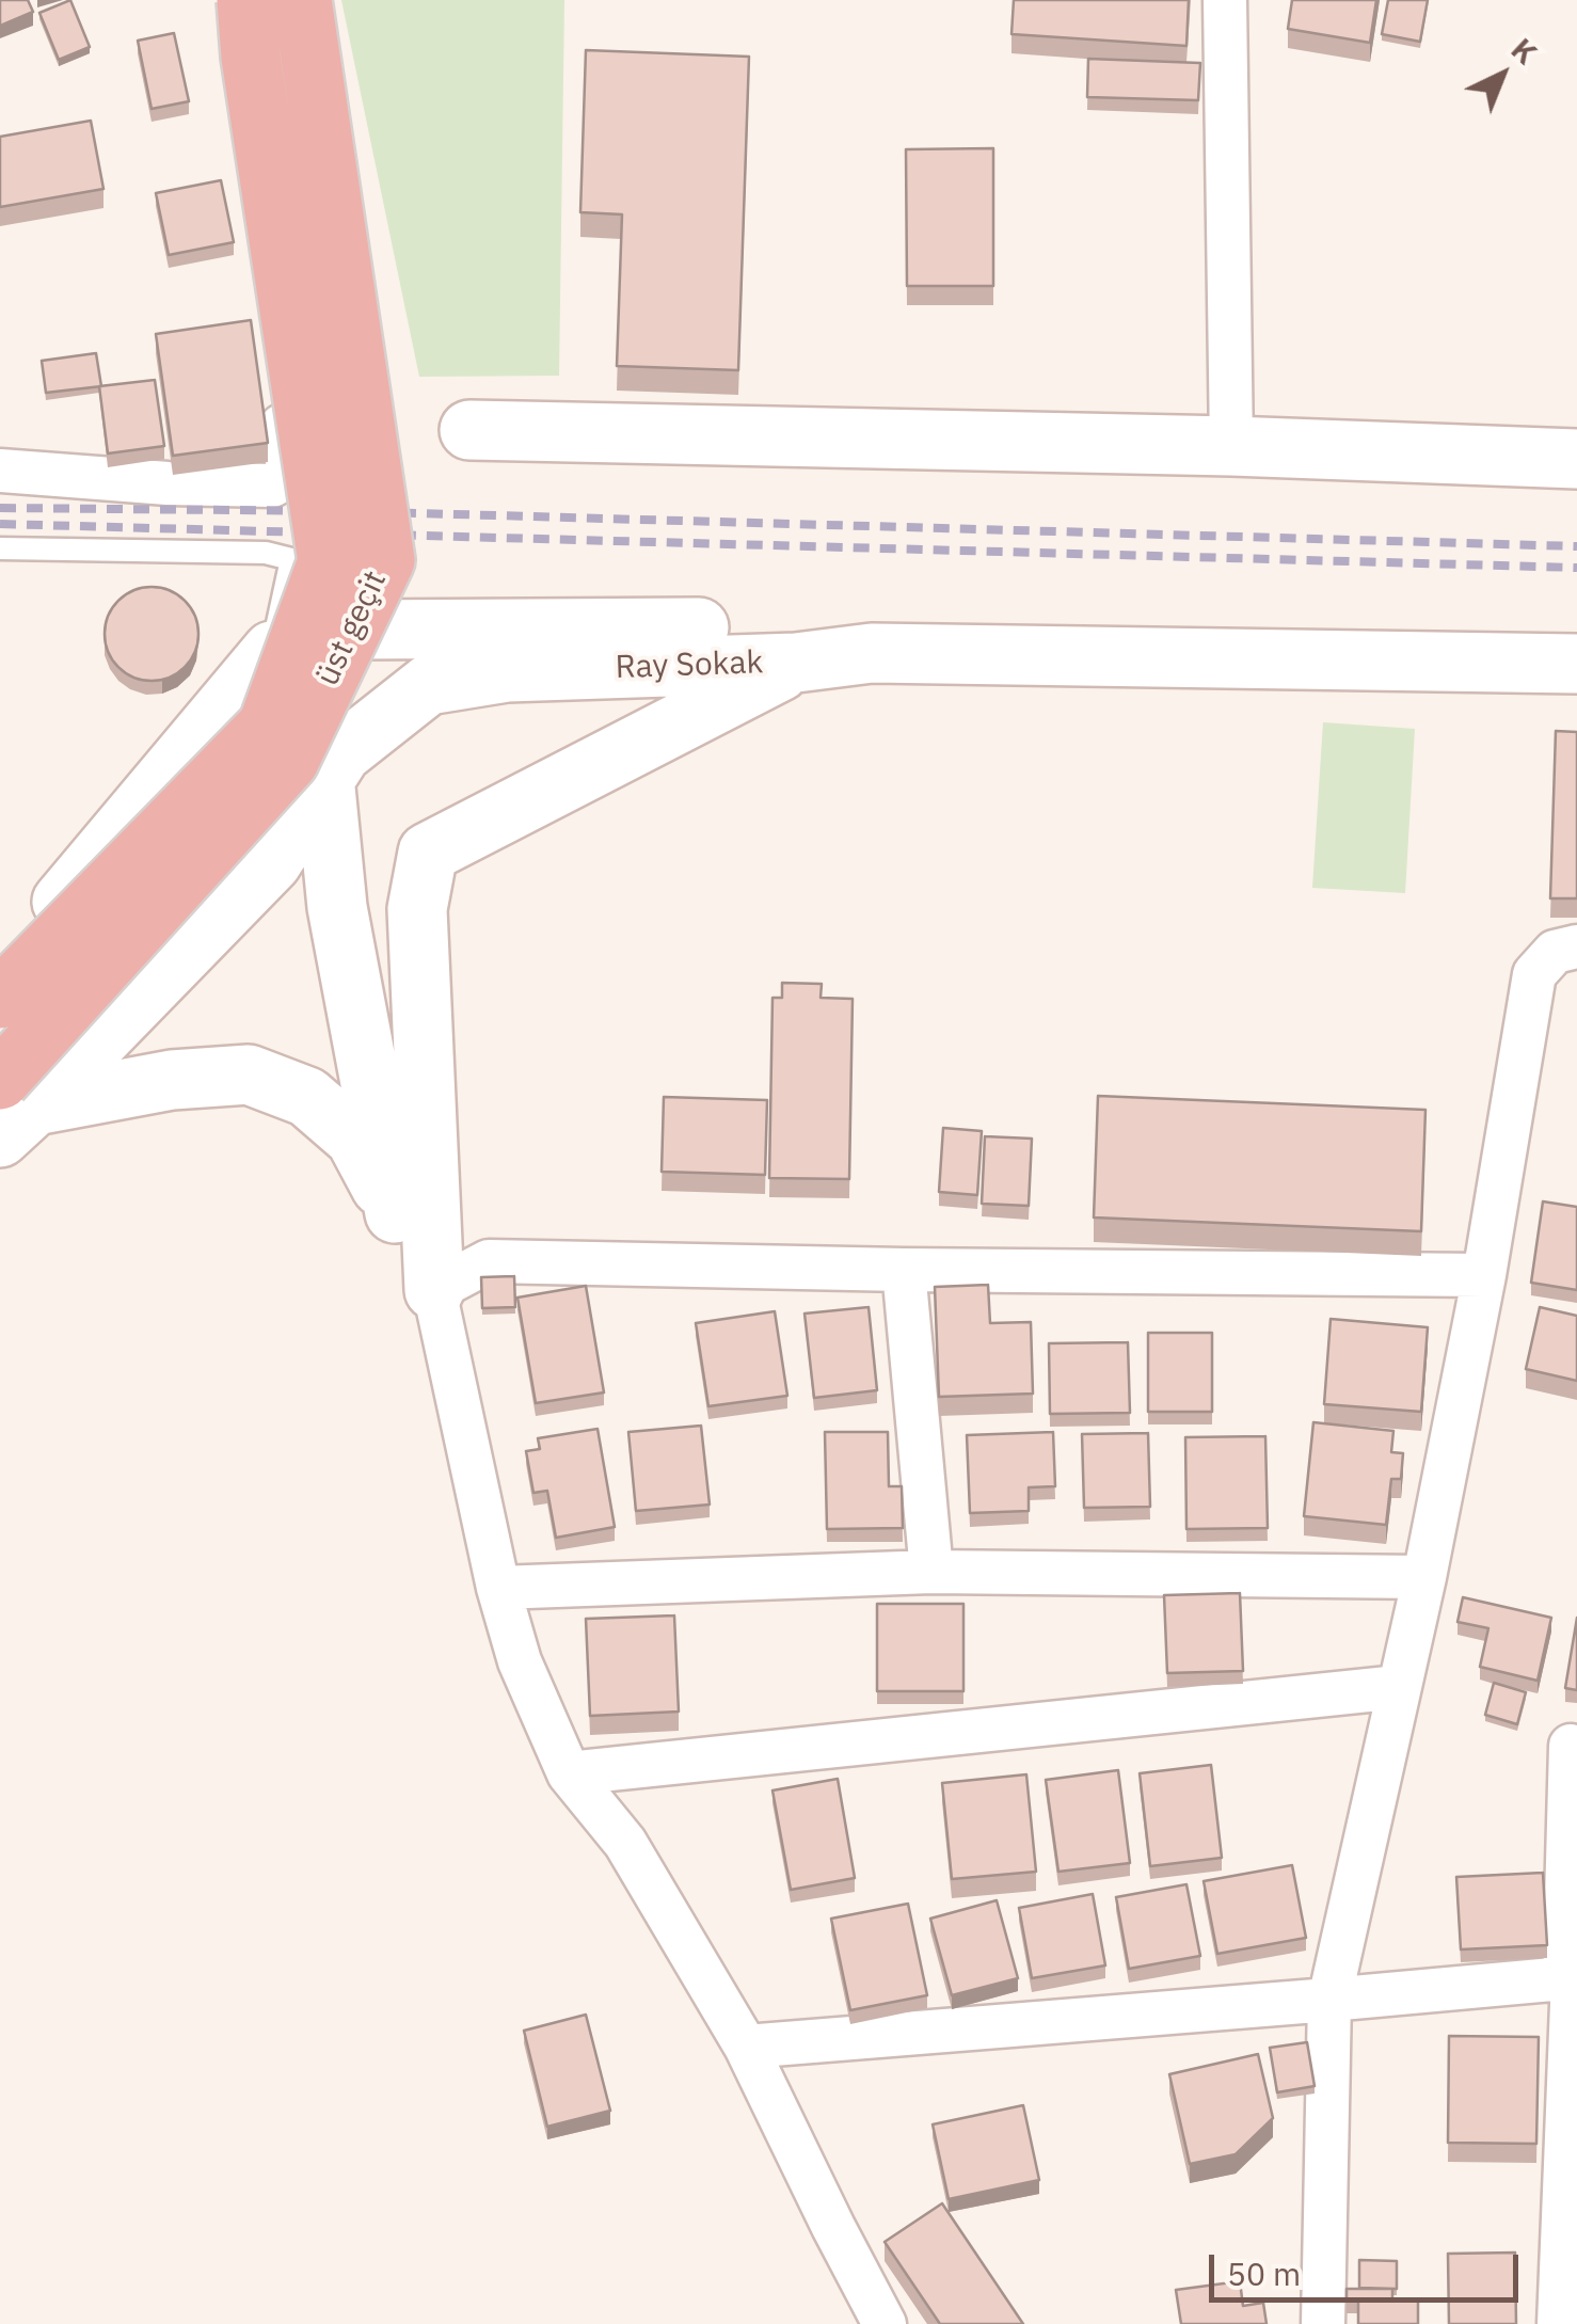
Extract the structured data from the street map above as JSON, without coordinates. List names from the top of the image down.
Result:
{
  "streets": {
    "highway": ["üst geçit"],
    "street": ["Ray Sokak"]
  },
  "crossings": [
    ["üst geçit", "Ray Sokak"]
  ],
  "scale_bar": "50 m",
  "north": "top right"
}
